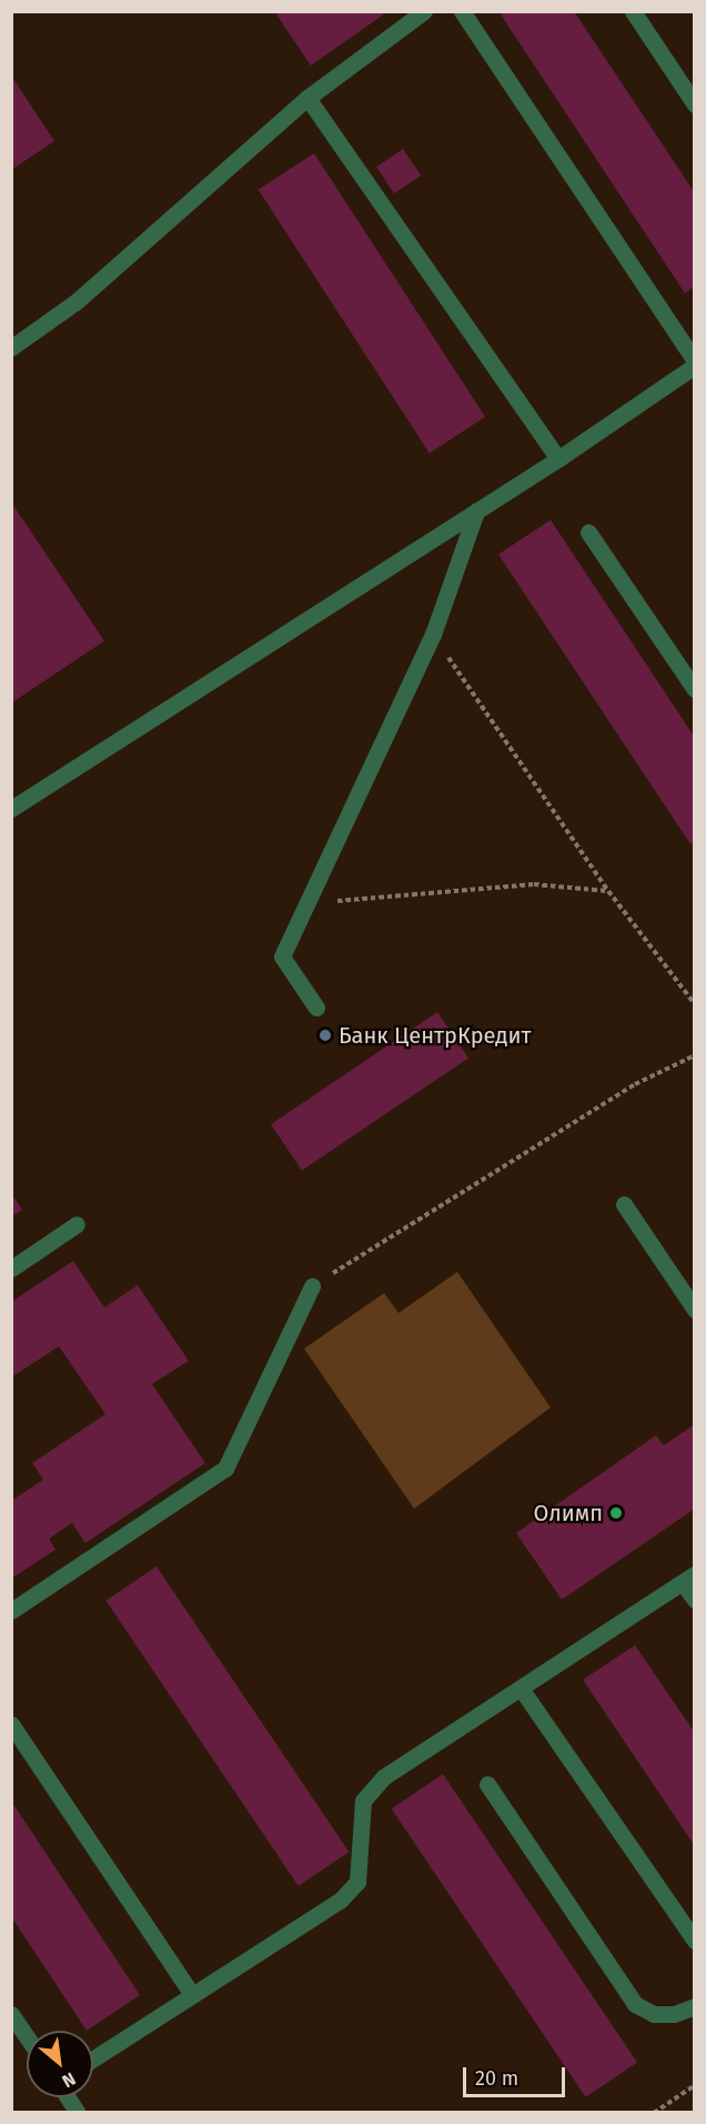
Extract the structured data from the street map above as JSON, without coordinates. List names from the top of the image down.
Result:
{
  "places": ["Банк ЦентрКредит", "Олимп"],
  "scale_bar": "20 m",
  "north": "bottom right"
}
